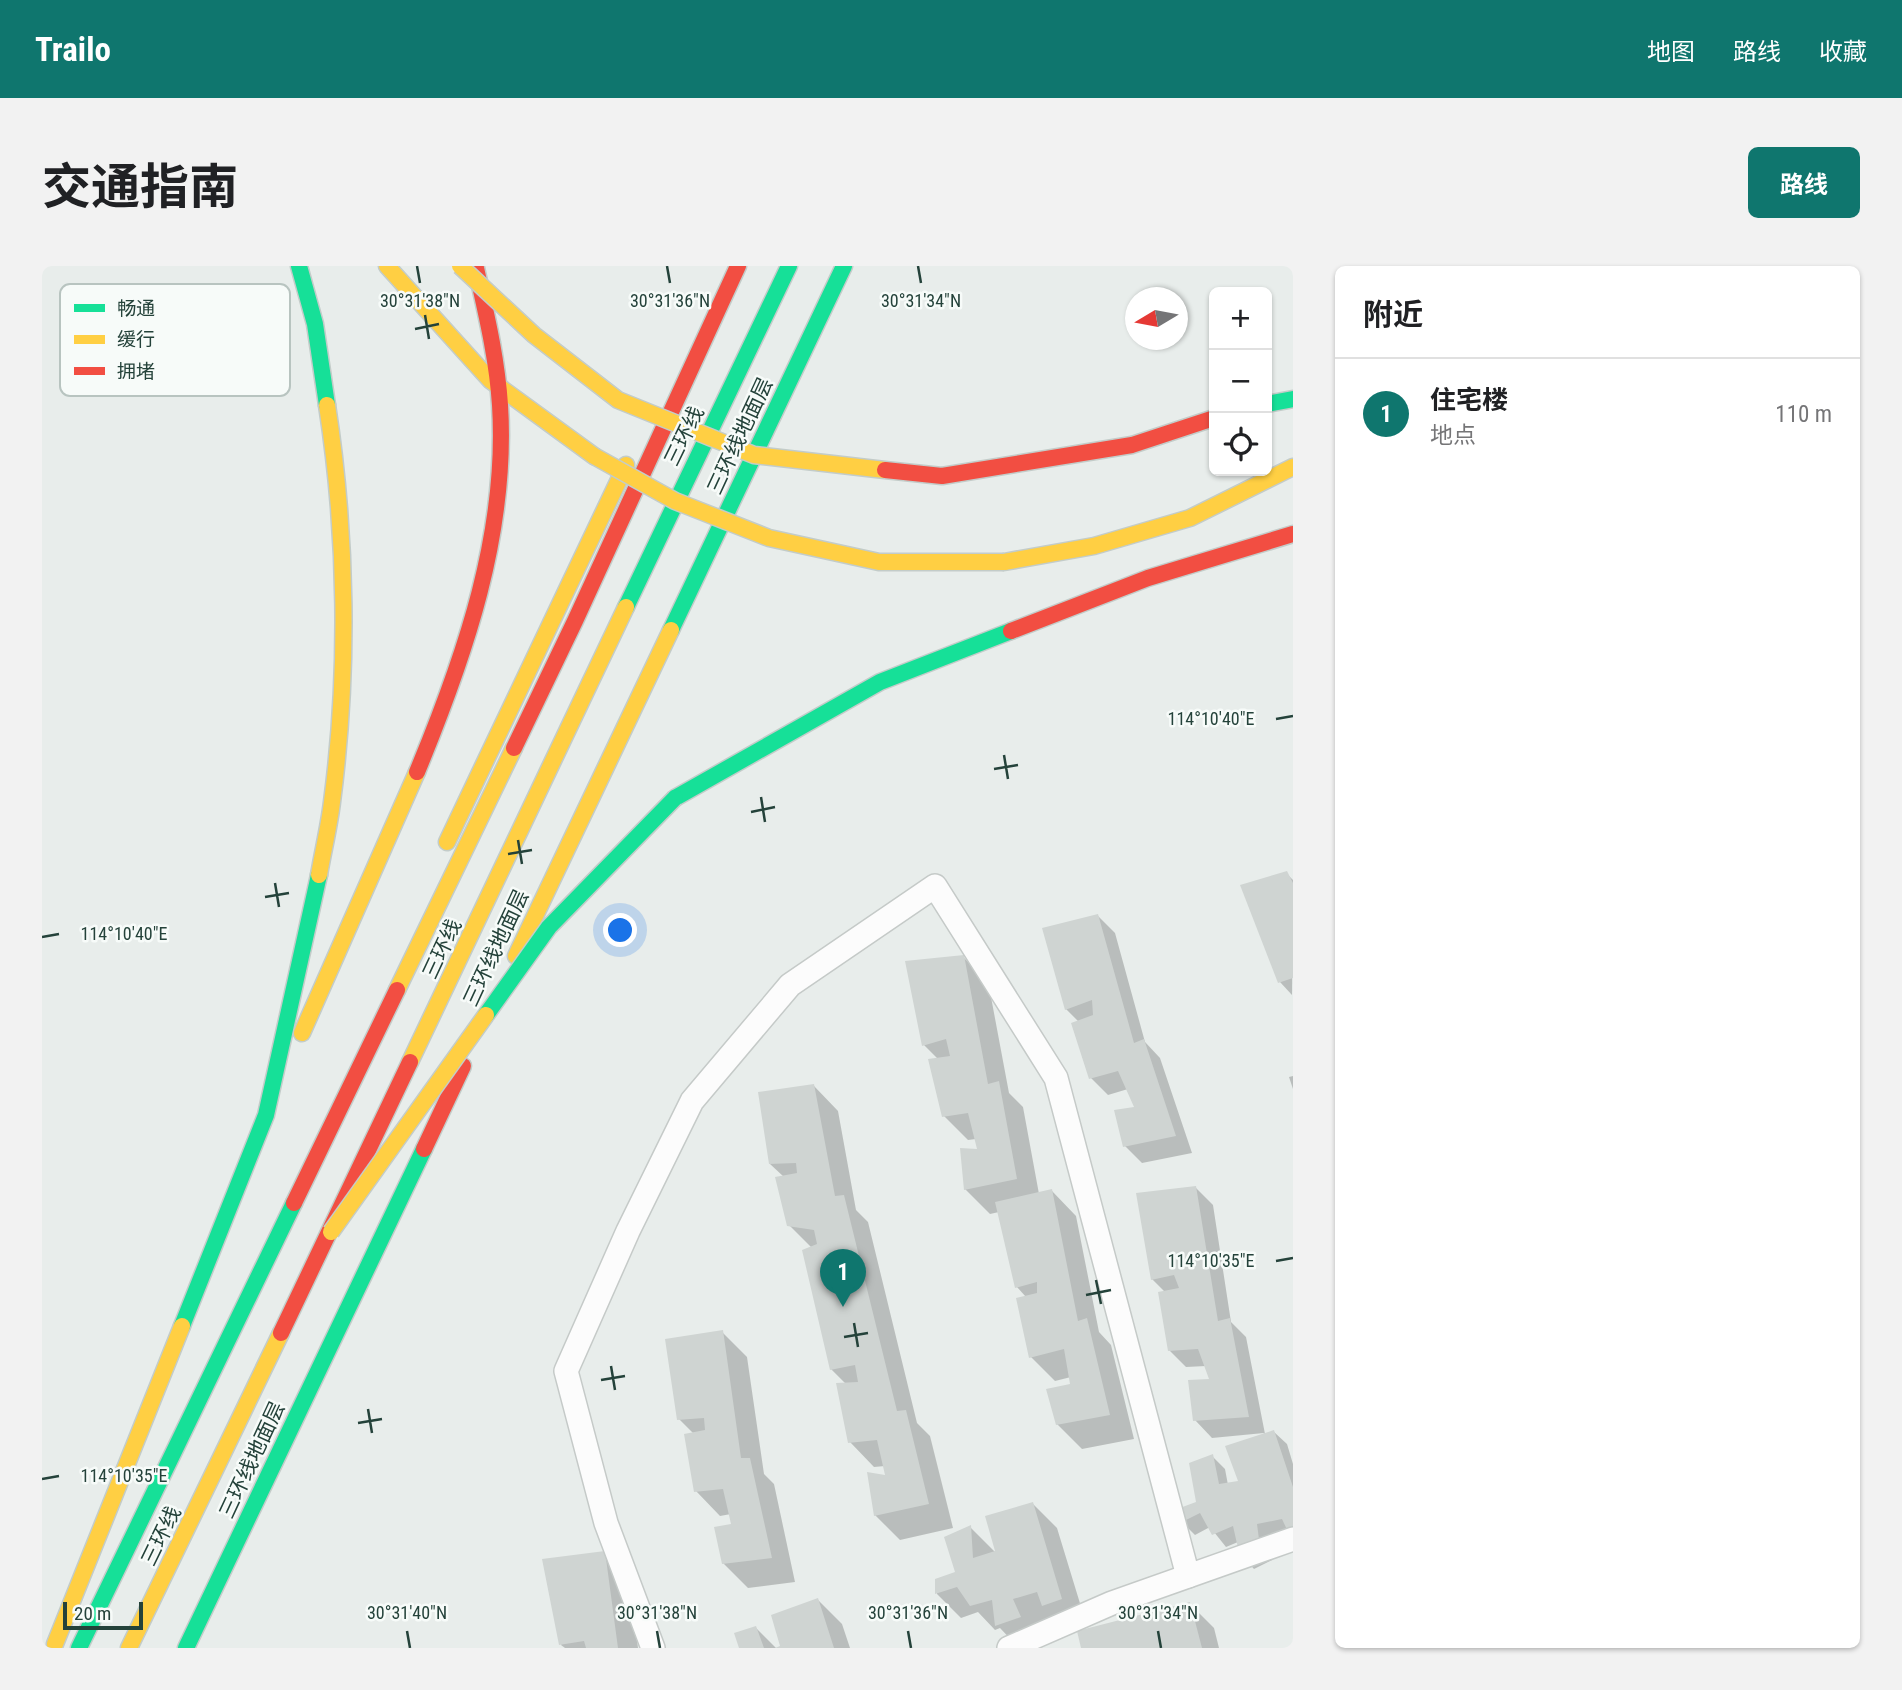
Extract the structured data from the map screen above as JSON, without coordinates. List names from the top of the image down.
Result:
{
  "streets": {
    "main road": ["三环线", "三环线地面层"]
  },
  "legend": ["畅通", "缓行", "拥堵"],
  "scale_bar": "20 m",
  "north": "left",
  "page": {
    "header": "Trailo",
    "nav": ["地图", "路线", "收藏"],
    "title": "交通指南",
    "buttons": "路线",
    "heading": "附近",
    "map_buttons": ["+", "−"],
    "list": [
      {
        "mark": "1",
        "name": "住宅楼",
        "note": "地点",
        "value": "110 m"
      }
    ],
    "pins": "1",
    "scale": "20 m"
  },
  "coordinates": [
    "30°31'38\"N",
    "30°31'36\"N",
    "30°31'34\"N",
    "114°10'40\"E",
    "114°10'35\"E",
    "30°31'40\"N"
  ]
}
